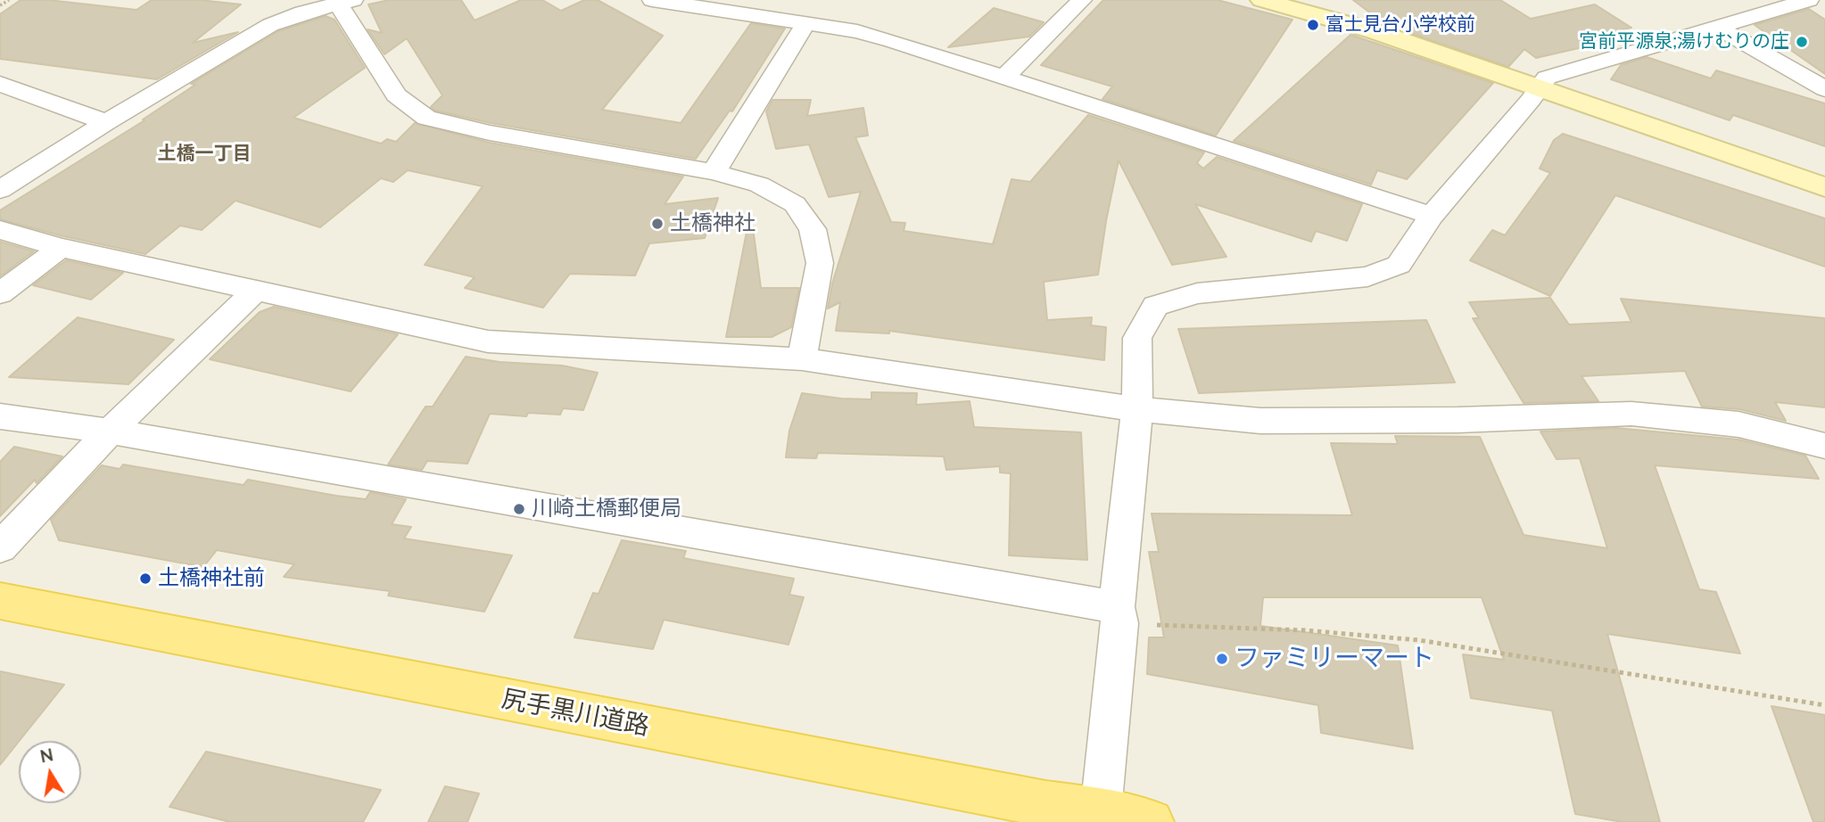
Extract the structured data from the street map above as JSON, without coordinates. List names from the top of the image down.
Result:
{
  "streets": {
    "main road": ["尻手黒川道路"]
  },
  "districts": ["土橋一丁目"],
  "places": [
    "富士見台小学校前",
    "宮前平源泉;湯けむりの庄",
    "土橋神社",
    "川崎土橋郵便局",
    "土橋神社前",
    "ファミリーマート"
  ],
  "north": "top"
}
